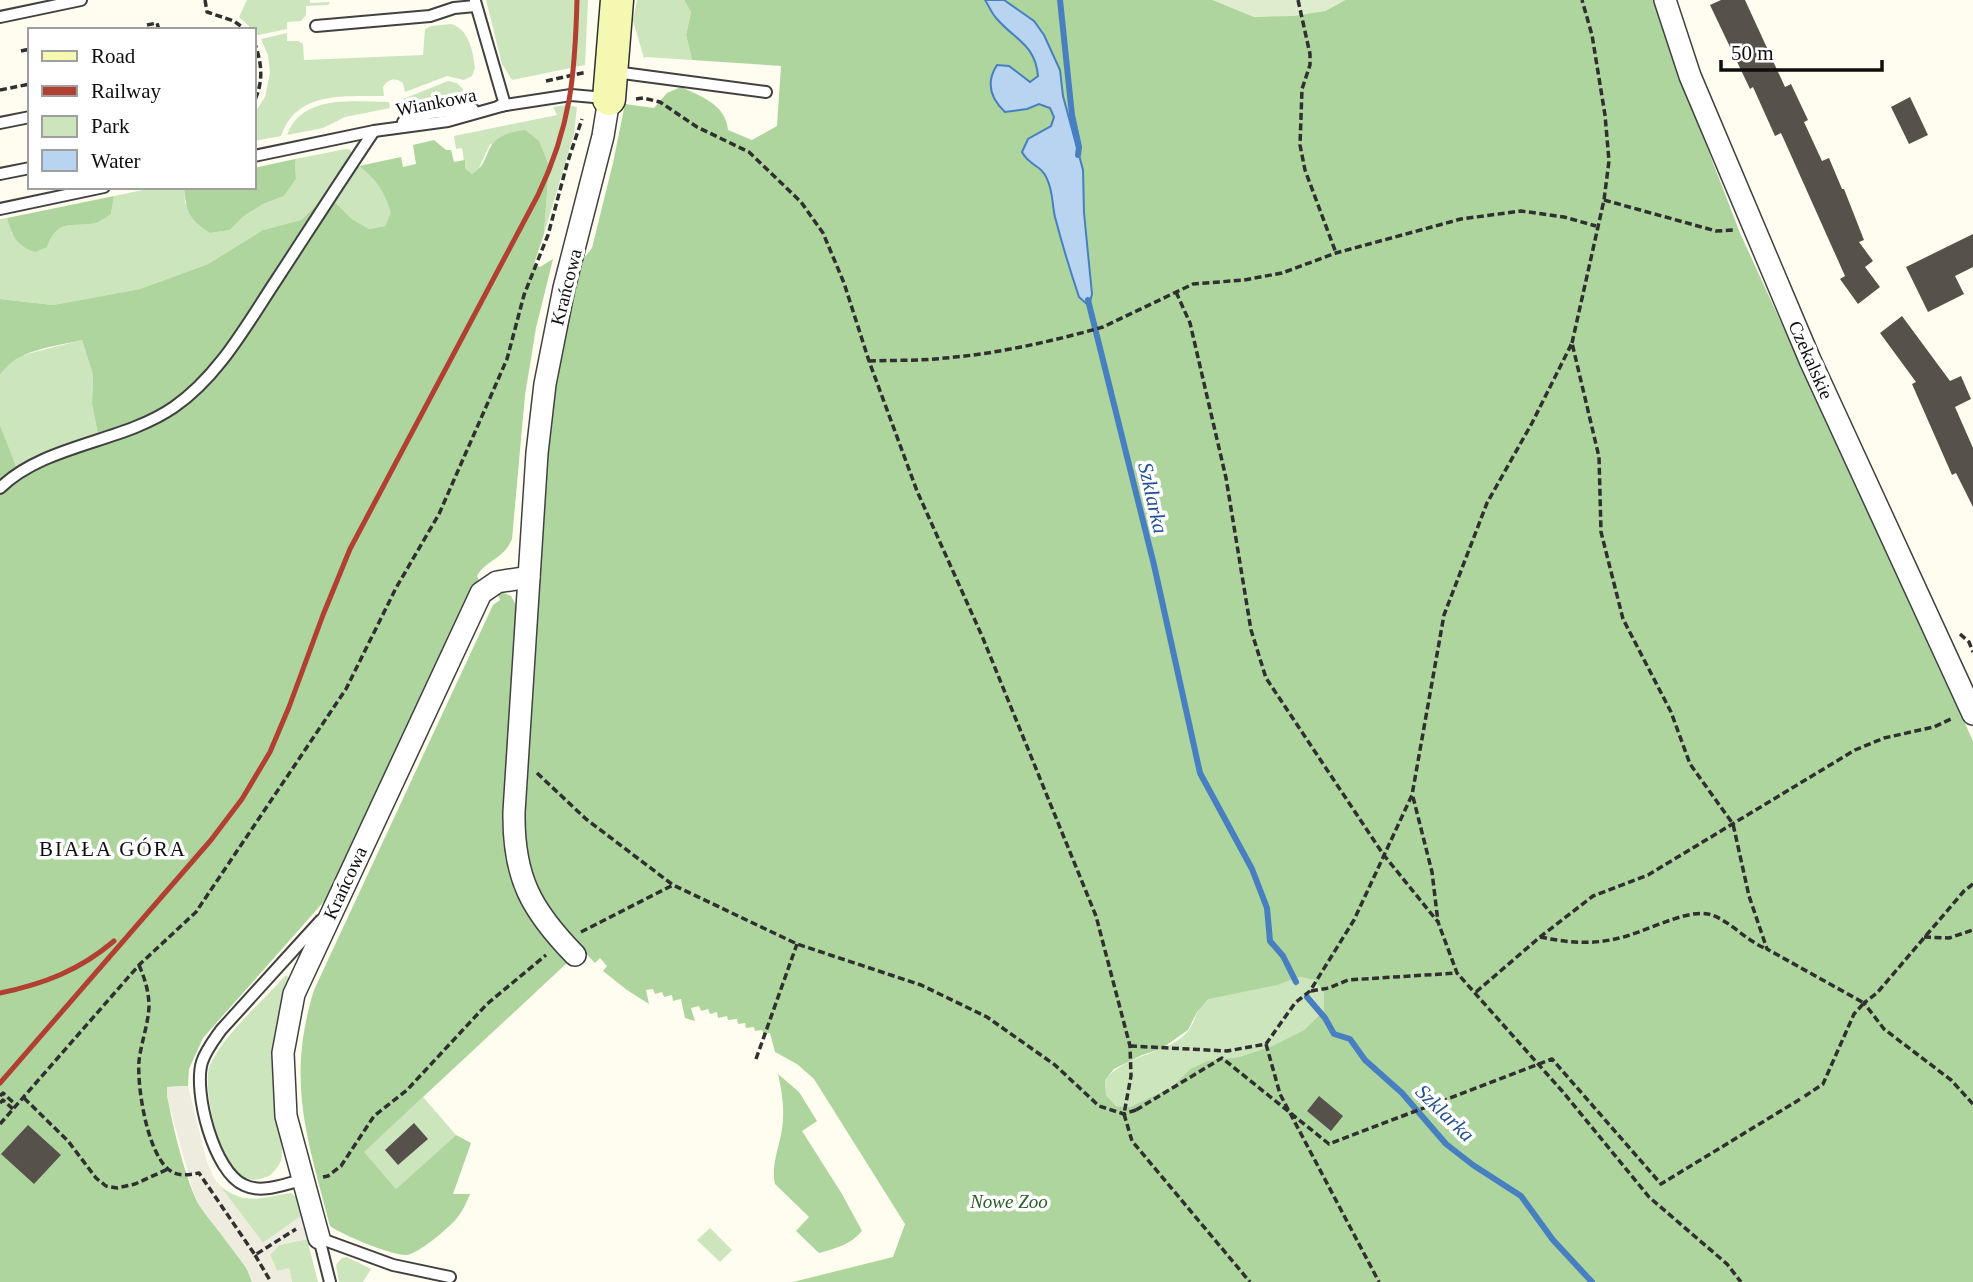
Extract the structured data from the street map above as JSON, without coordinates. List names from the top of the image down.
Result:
{
  "streets": {
    "street": ["Krańcowa", "Czekalskie"],
    "lane": ["Wiankowa"]
  },
  "crossings": [
    ["Wiankowa", "Krańcowa"]
  ],
  "districts": ["BIAŁA GÓRA"],
  "water": ["Szklarka"],
  "parks": ["Nowe Zoo"],
  "legend": [
    "Road",
    "Railway",
    "Park",
    "Water"
  ],
  "scale_bar": "50 m"
}
